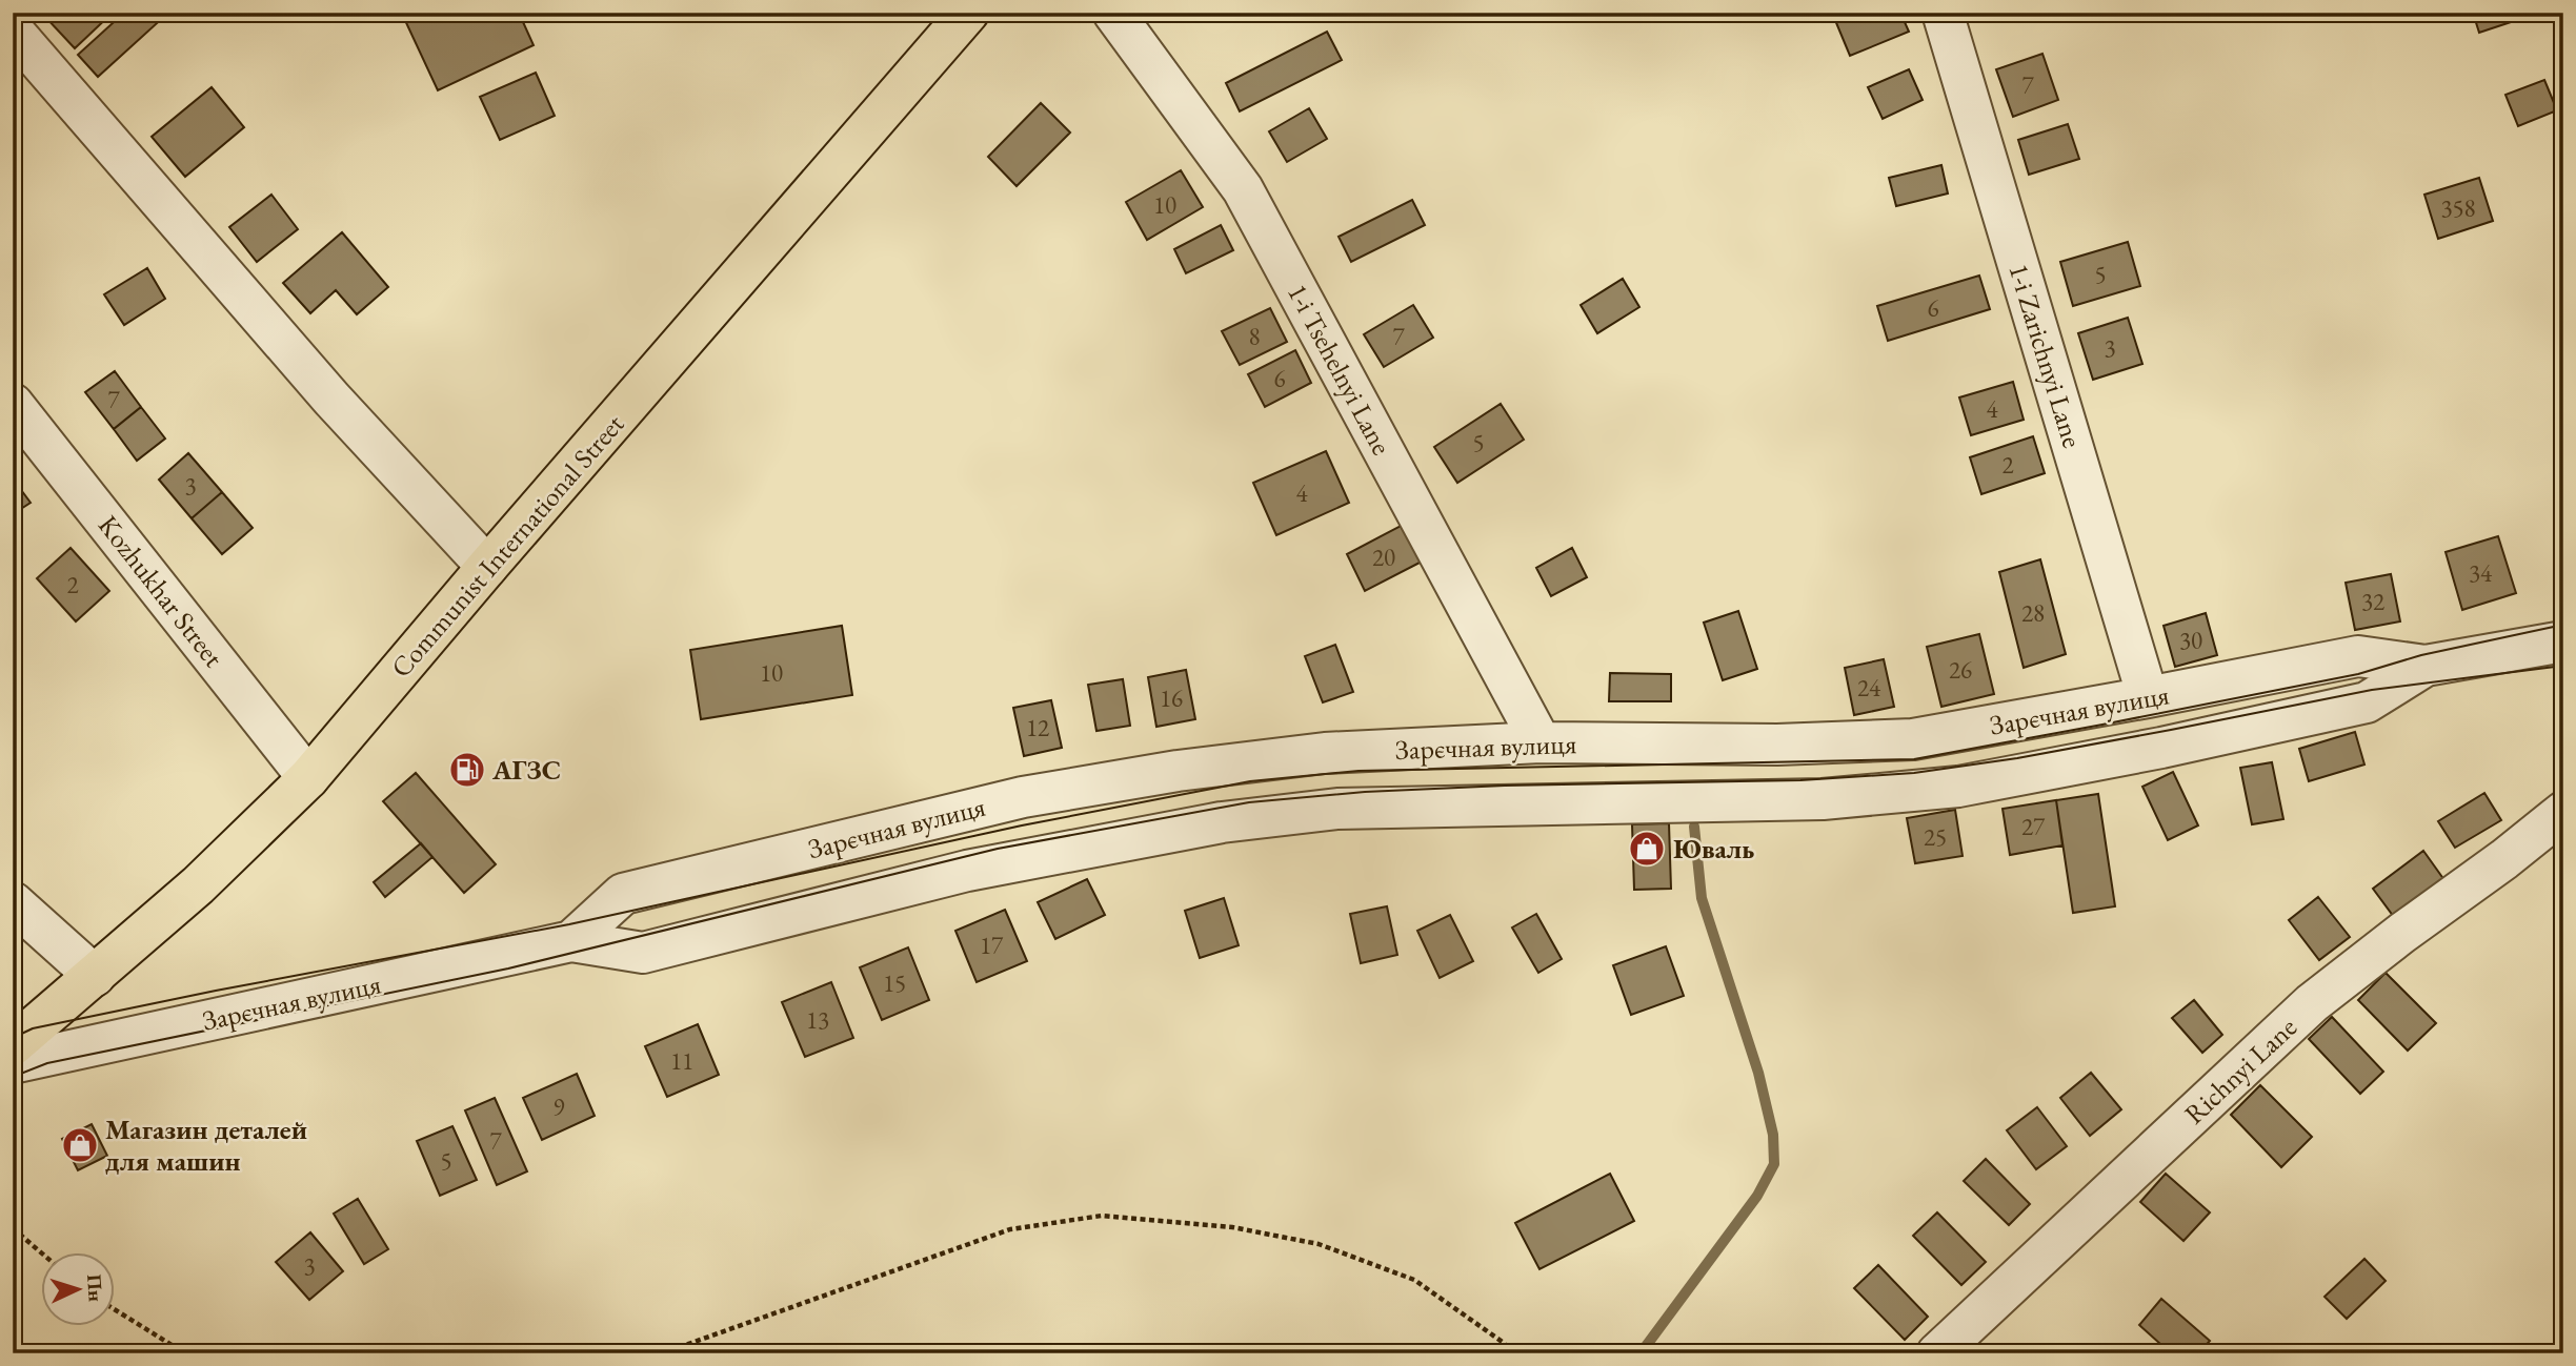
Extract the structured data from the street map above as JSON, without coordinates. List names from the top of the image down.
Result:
{
  "streets": {
    "main road": ["Communist International Street"],
    "street": [
      "1-i Zarichnyi Lane",
      "1-i Tsehelnyi Lane",
      "Kozhukhar Street",
      "Зарєчная вулиця",
      "Richnyi Lane"
    ]
  },
  "crossings": [
    ["1-i Zarichnyi Lane", "Зарєчная вулиця"],
    ["1-i Tsehelnyi Lane", "Зарєчная вулиця"],
    ["Communist International Street", "Kozhukhar Street"]
  ],
  "places": {
    "fuel station": ["АГЗС"],
    "shop": ["Юваль", "Магазин деталей для машин"]
  },
  "house_numbers": [
    "7",
    "10",
    "358",
    "5",
    "6",
    "8",
    "7",
    "3",
    "6",
    "7",
    "4",
    "5",
    "2",
    "3",
    "4",
    "20",
    "34",
    "2",
    "32",
    "28",
    "30",
    "26",
    "10",
    "24",
    "16",
    "12",
    "27",
    "25",
    "17",
    "15",
    "13",
    "11",
    "9",
    "7",
    "5",
    "3"
  ],
  "north": "right"
}
